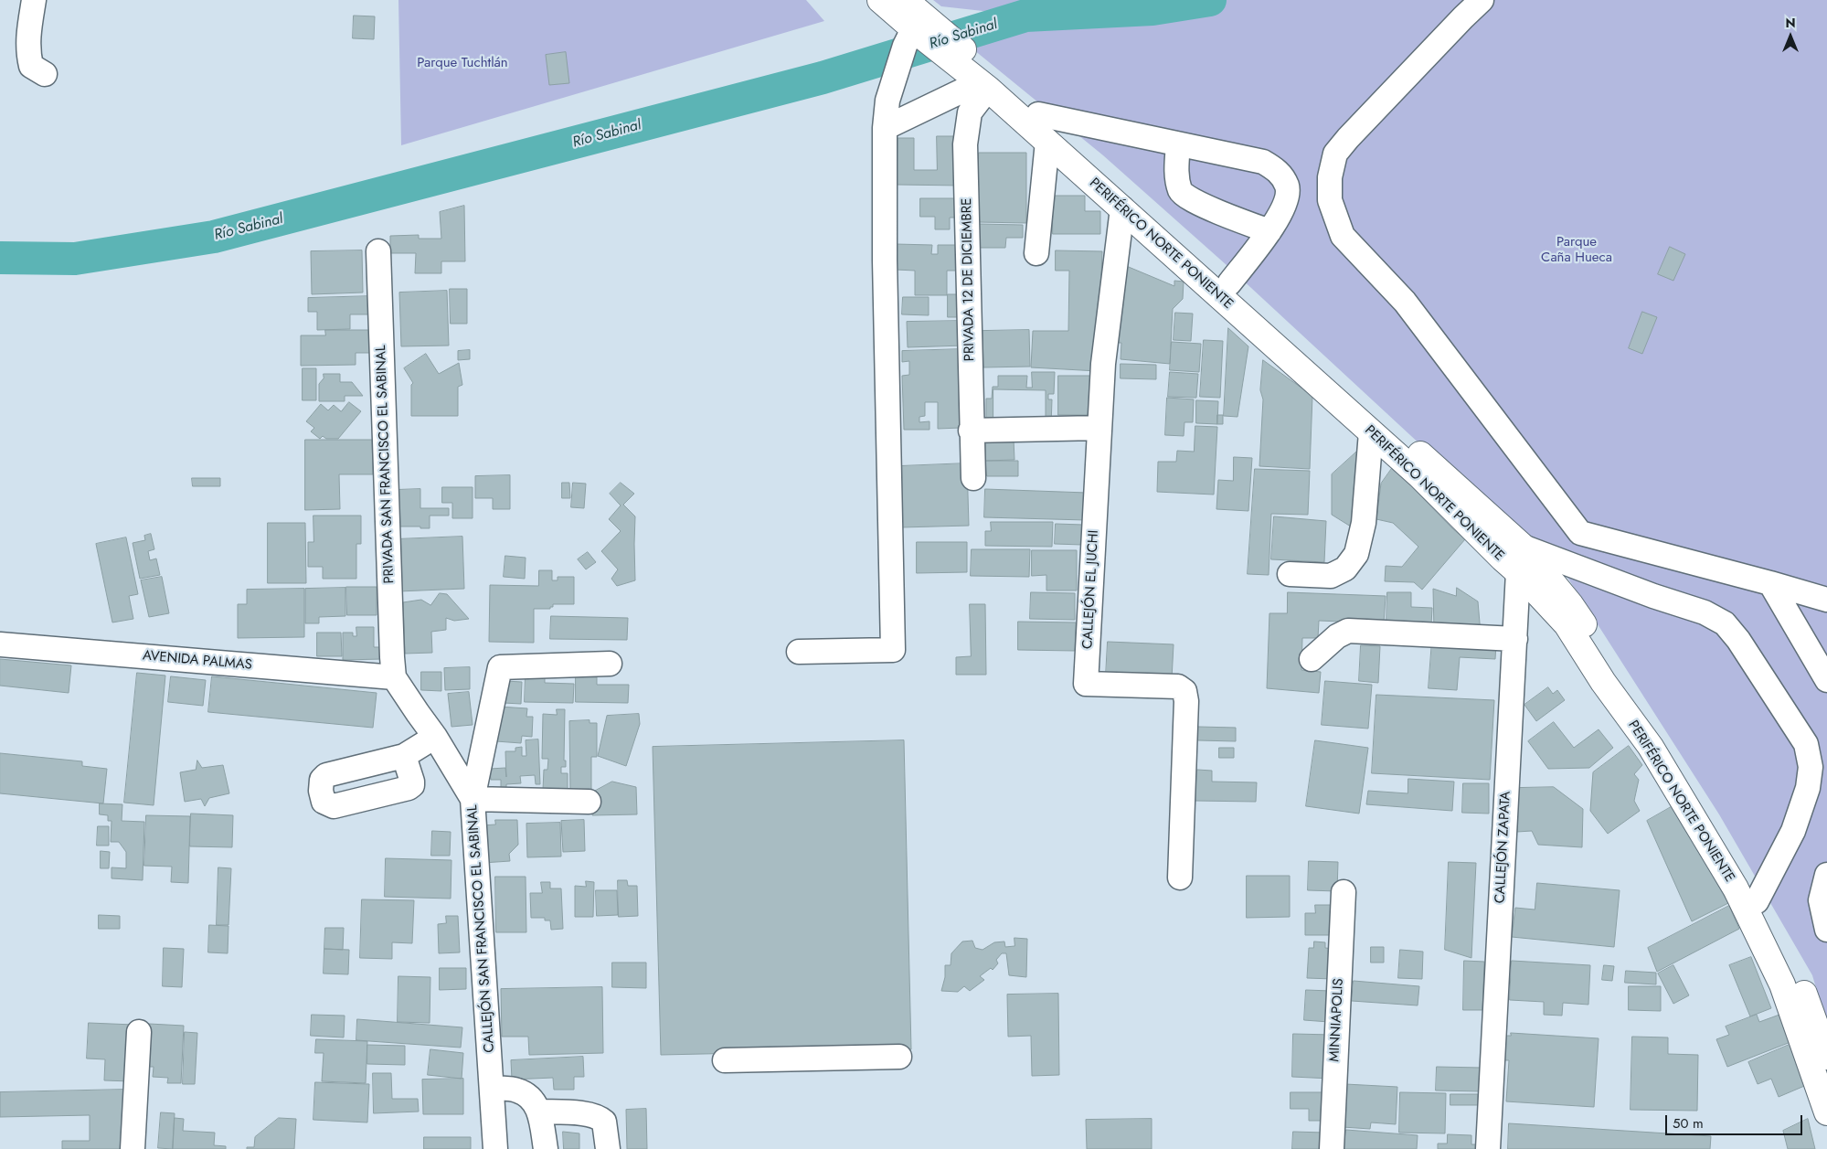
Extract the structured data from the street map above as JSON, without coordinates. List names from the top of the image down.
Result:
{
  "streets": {
    "main road": ["PERIFÉRICO NORTE PONIENTE"],
    "street": [
      "PRIVADA 12 DE DICIEMBRE",
      "PRIVADA SAN FRANCISCO EL SABINAL",
      "CALLEJÓN EL JUCHI",
      "AVENIDA PALMAS",
      "CALLEJÓN ZAPATA",
      "CALLEJÓN SAN FRANCISCO EL SABINAL",
      "MINNIAPOLIS"
    ]
  },
  "crossings": [
    ["PERIFÉRICO NORTE PONIENTE", "PRIVADA 12 DE DICIEMBRE"],
    ["PERIFÉRICO NORTE PONIENTE", "CALLEJÓN EL JUCHI"],
    ["PERIFÉRICO NORTE PONIENTE", "CALLEJÓN ZAPATA"],
    ["PRIVADA SAN FRANCISCO EL SABINAL", "AVENIDA PALMAS"],
    ["PRIVADA SAN FRANCISCO EL SABINAL", "CALLEJÓN SAN FRANCISCO EL SABINAL"],
    ["AVENIDA PALMAS", "CALLEJÓN SAN FRANCISCO EL SABINAL"]
  ],
  "water": ["Río Sabinal"],
  "parks": ["Parque Tuchtlán", "Parque Caña Hueca"],
  "scale_bar": "50 m",
  "north": "top"
}
